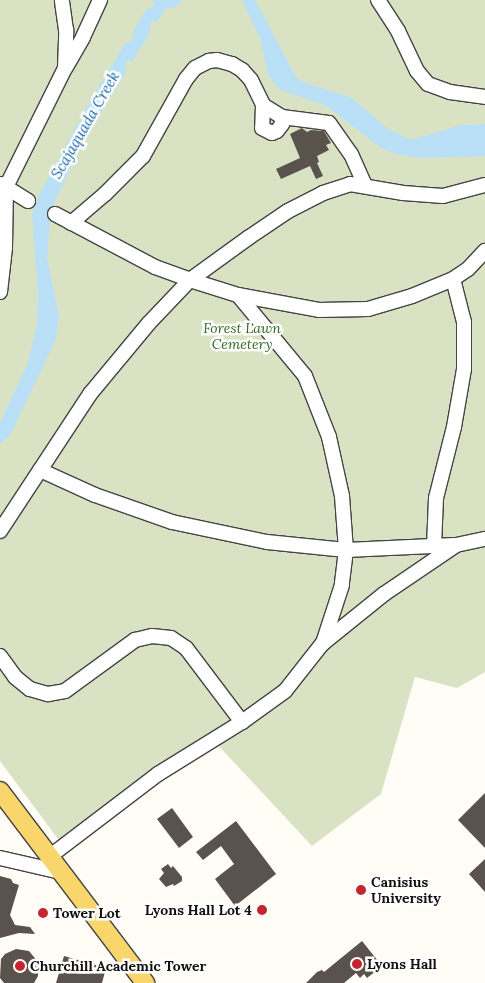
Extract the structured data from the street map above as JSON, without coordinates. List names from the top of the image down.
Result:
{
  "water": ["Scajaquada Creek"],
  "parks": ["Forest Lawn Cemetery"],
  "places": [
    "Canisius University",
    "Lyons Hall Lot 4",
    "Tower Lot",
    "Lyons Hall",
    "Churchill Academic Tower"
  ]
}
